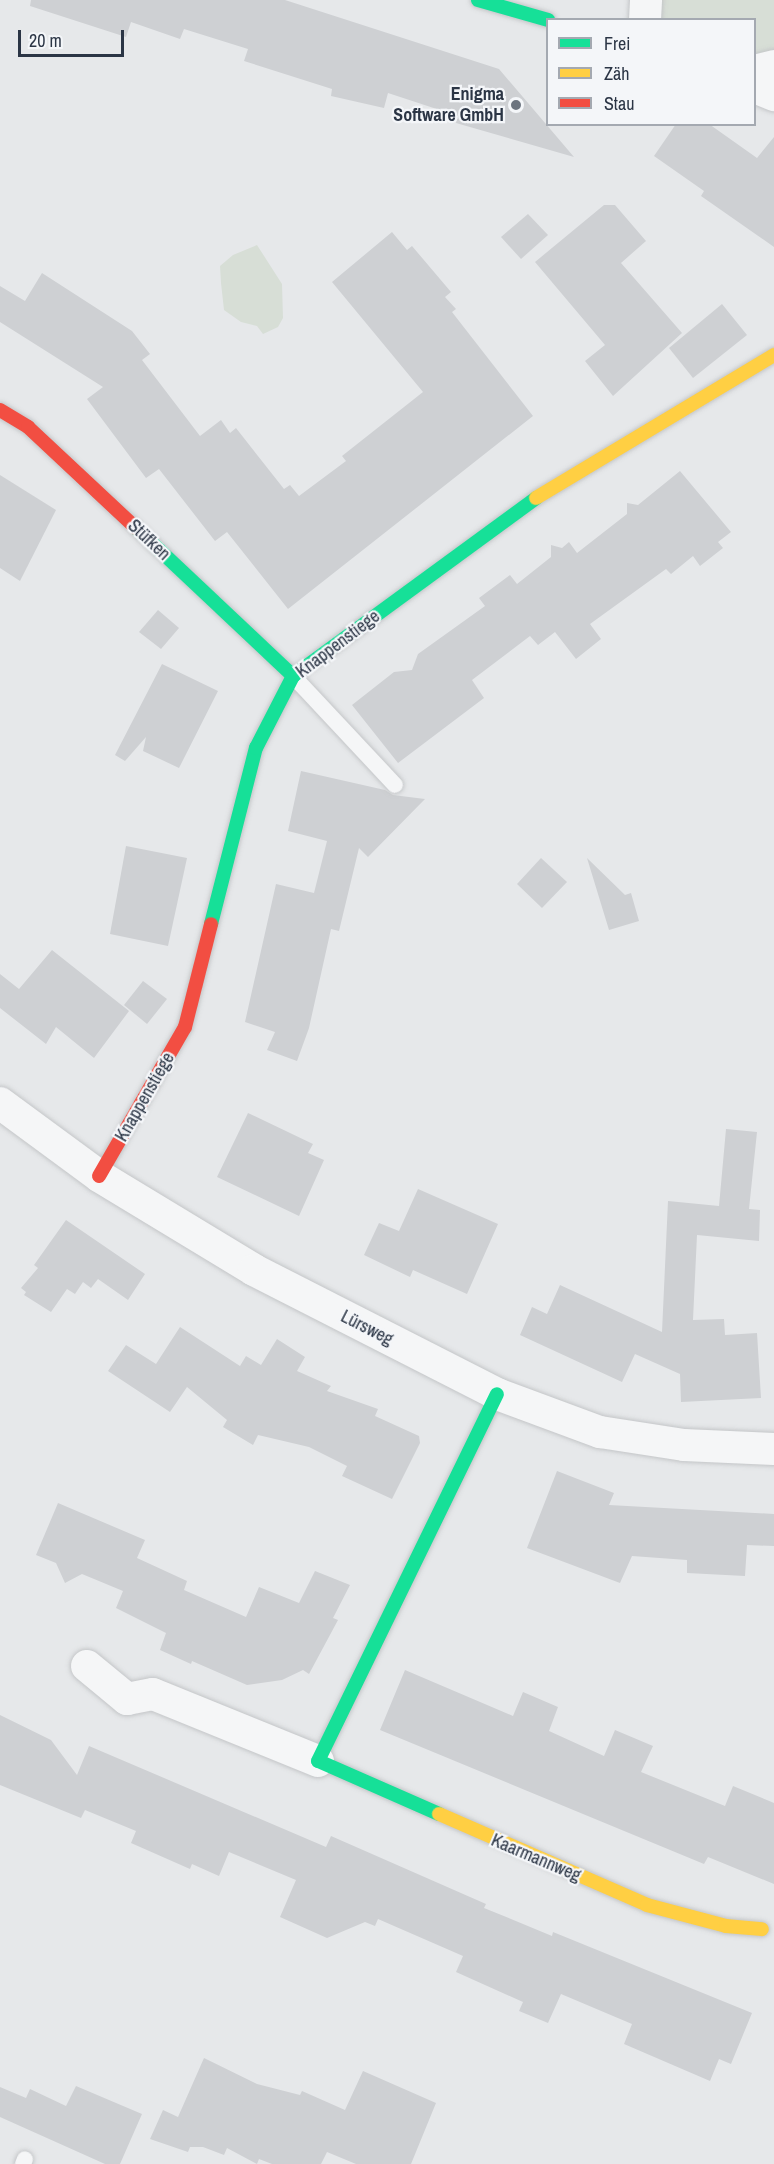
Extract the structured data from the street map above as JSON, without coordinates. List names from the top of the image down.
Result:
{
  "streets": {
    "street": [
      "Stüfken",
      "Knappenstiege",
      "Lürsweg",
      "Kaarmannweg"
    ]
  },
  "crossings": [
    ["Stüfken", "Knappenstiege"],
    ["Knappenstiege", "Lürsweg"]
  ],
  "places": ["Enigma Software GmbH"],
  "legend": ["Frei", "Zäh", "Stau"],
  "scale_bar": "20 m"
}
